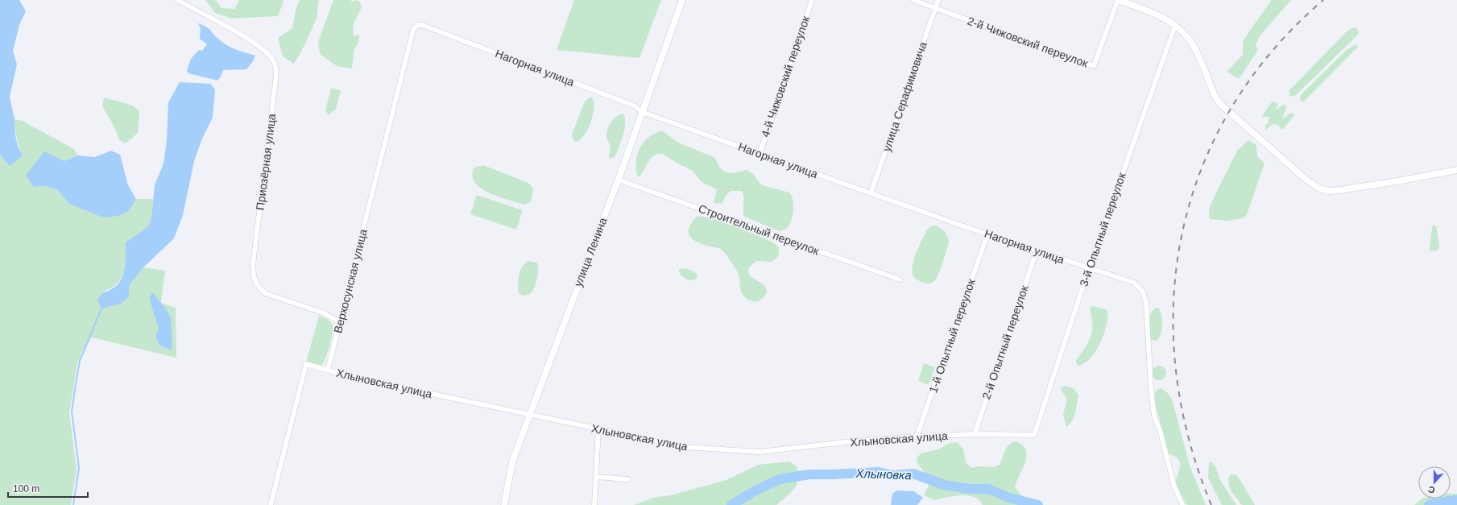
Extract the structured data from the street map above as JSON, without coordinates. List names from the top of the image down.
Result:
{
  "streets": {
    "main road": ["улица Ленина"],
    "street": [
      "2-й Чижовский переулок",
      "Нагорная улица",
      "4-й Чижовский переулок",
      "улица Серафимовича",
      "Приозёрная улица",
      "Строительный переулок",
      "3-й Опытный переулок",
      "Верхосунская улица",
      "1-й Опытный переулок",
      "2-й Опытный переулок",
      "Хлыновская улица"
    ]
  },
  "crossings": [
    ["2-й Чижовский переулок", "улица Серафимовича"],
    ["Нагорная улица", "4-й Чижовский переулок"],
    ["Нагорная улица", "улица Серафимовича"],
    ["Нагорная улица", "3-й Опытный переулок"],
    ["Нагорная улица", "улица Ленина"],
    ["Нагорная улица", "Верхосунская улица"],
    ["Нагорная улица", "1-й Опытный переулок"],
    ["Нагорная улица", "2-й Опытный переулок"],
    ["Приозёрная улица", "Верхосунская улица"],
    ["Строительный переулок", "улица Ленина"],
    ["3-й Опытный переулок", "Хлыновская улица"],
    ["улица Ленина", "Хлыновская улица"],
    ["Верхосунская улица", "Хлыновская улица"],
    ["1-й Опытный переулок", "Хлыновская улица"],
    ["2-й Опытный переулок", "Хлыновская улица"]
  ],
  "water": ["Хлыновка"],
  "scale_bar": "100 m",
  "north": "bottom"
}
